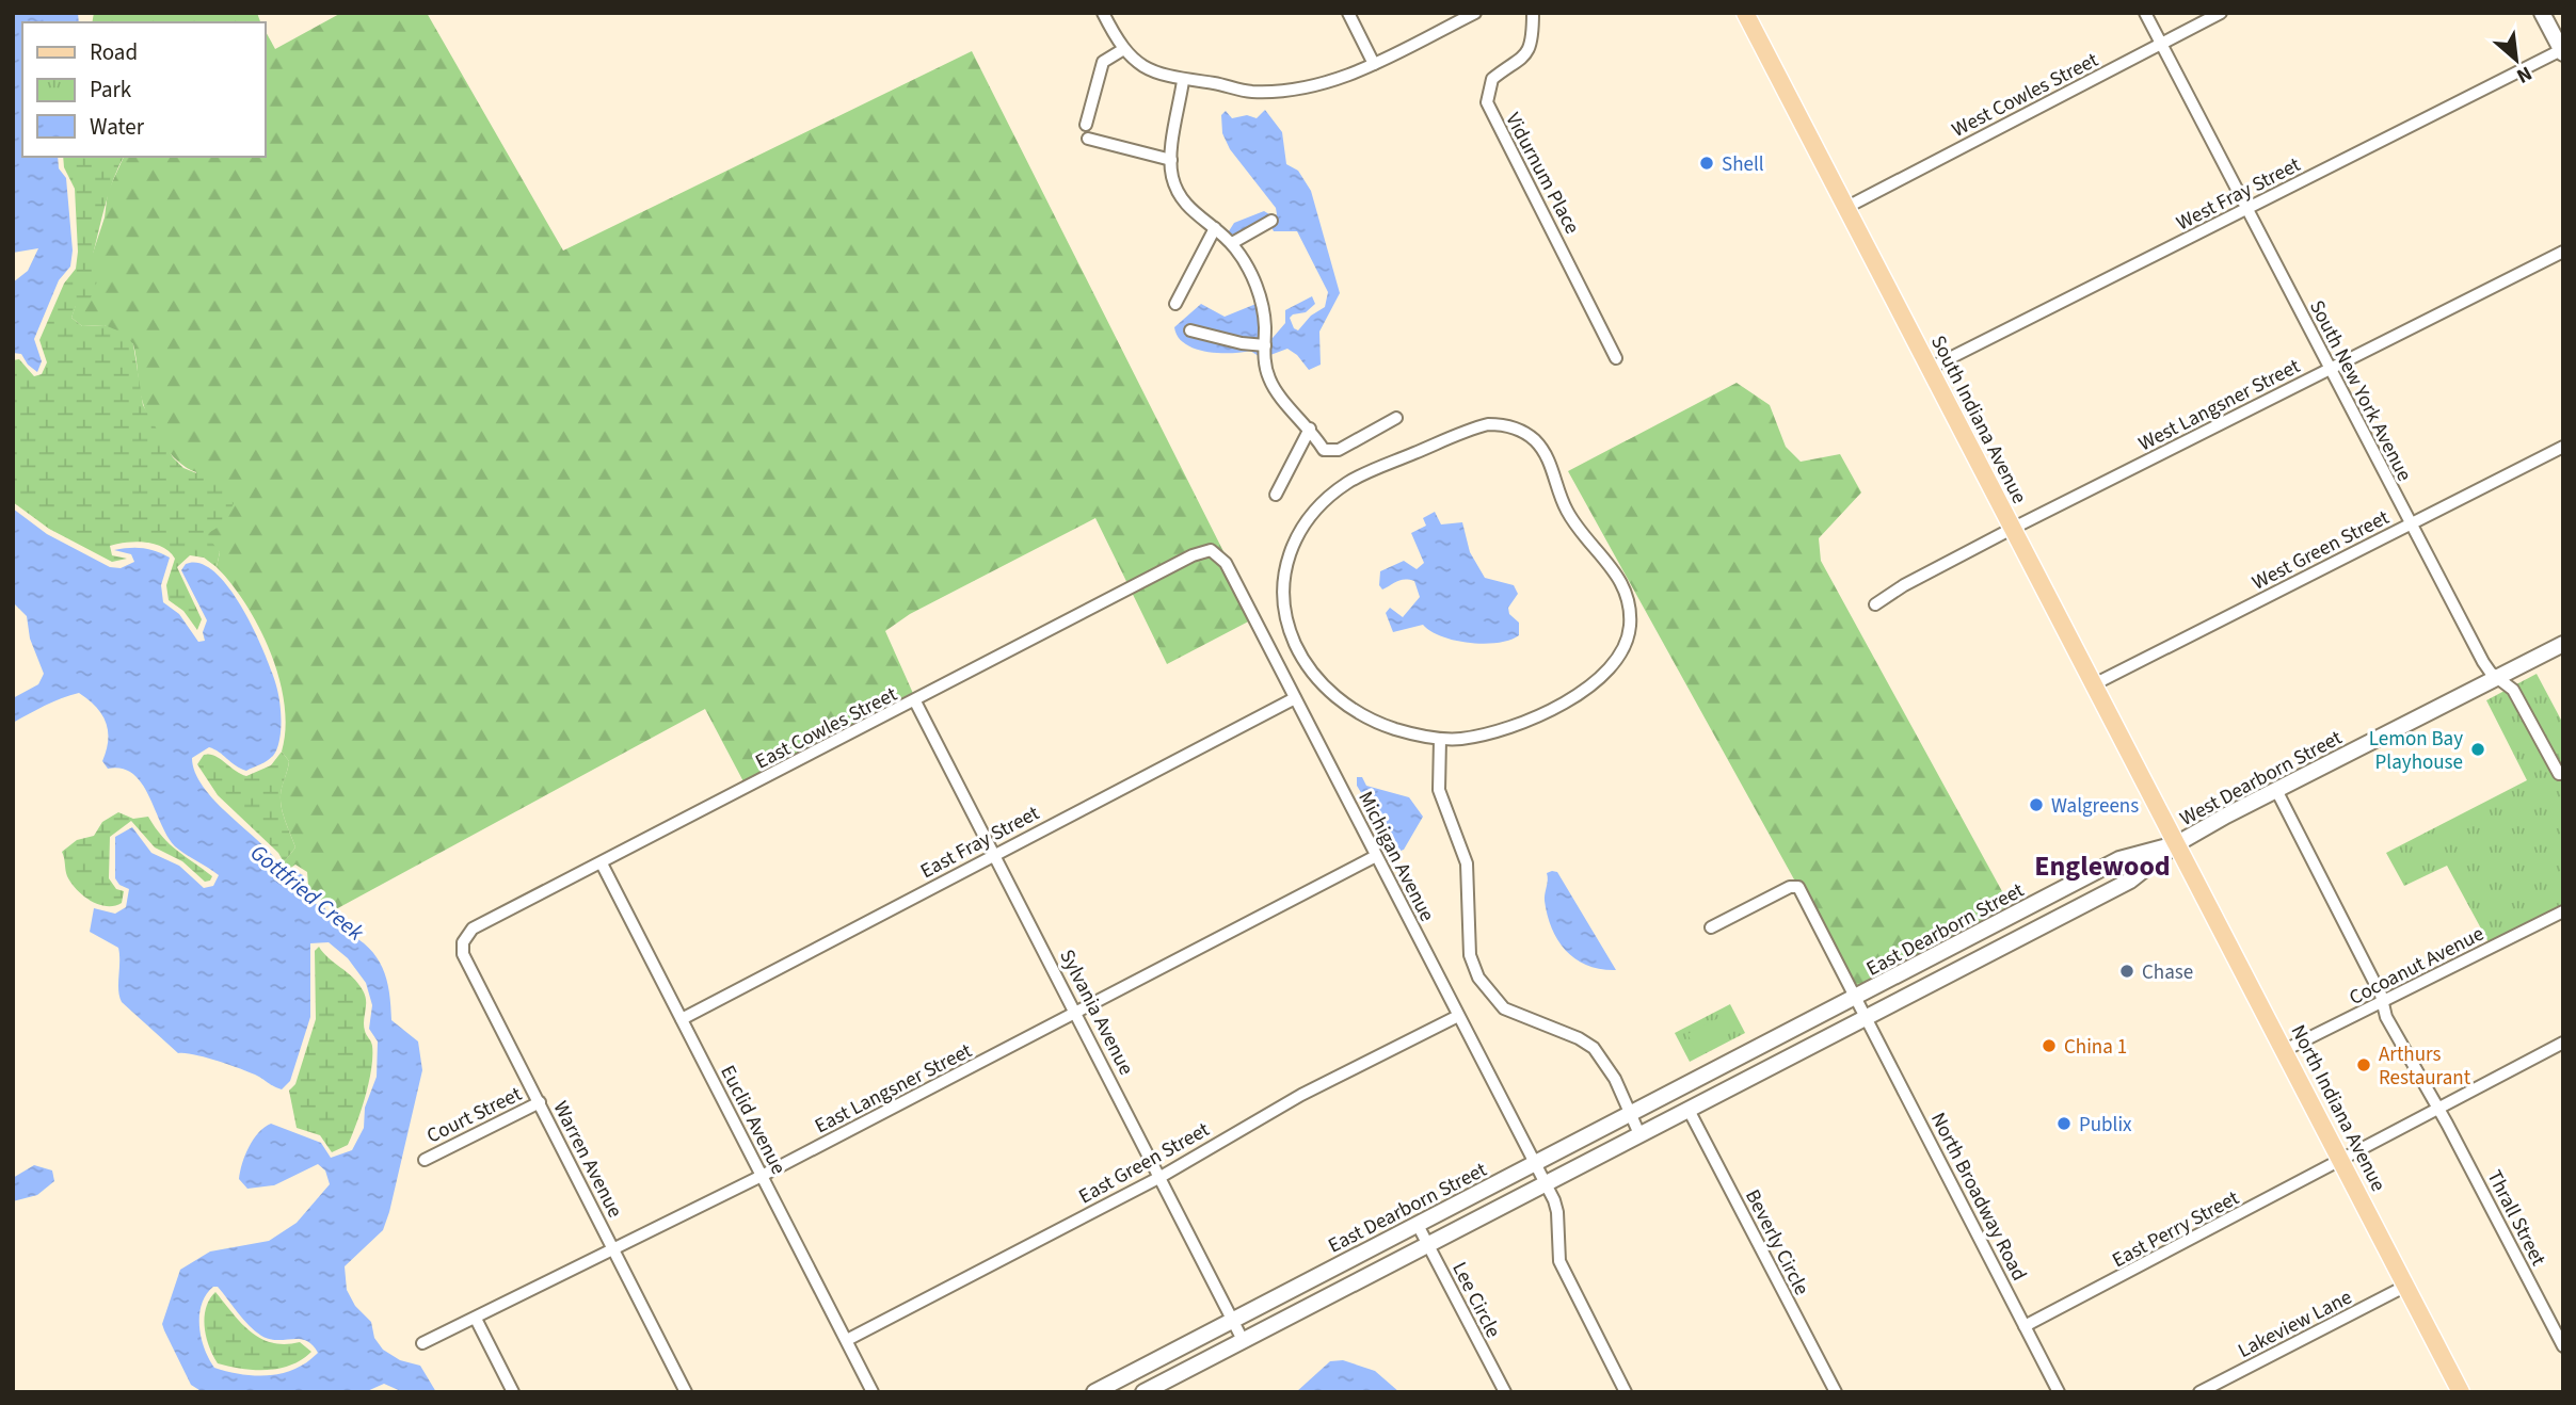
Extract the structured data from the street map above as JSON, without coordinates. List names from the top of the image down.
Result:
{
  "streets": {
    "main road": [
      "South Indiana Avenue",
      "West Dearborn Street",
      "East Dearborn Street",
      "North Indiana Avenue"
    ],
    "street": [
      "West Cowles Street",
      "Vidurnum Place",
      "West Fray Street",
      "South New York Avenue",
      "West Langsner Street",
      "West Green Street",
      "East Cowles Street",
      "East Fray Street",
      "Michigan Avenue",
      "Cocoanut Avenue",
      "Sylvania Avenue",
      "East Langsner Street",
      "Court Street",
      "Euclid Avenue",
      "Warren Avenue",
      "East Green Street",
      "North Broadway Road",
      "Thrall Street",
      "East Perry Street",
      "Beverly Circle",
      "Lee Circle",
      "Lakeview Lane"
    ]
  },
  "crossings": [
    ["West Cowles Street", "South New York Avenue"],
    ["West Cowles Street", "South Indiana Avenue"],
    ["West Fray Street", "South New York Avenue"],
    ["West Fray Street", "South Indiana Avenue"],
    ["South New York Avenue", "West Langsner Street"],
    ["South New York Avenue", "West Green Street"],
    ["South New York Avenue", "West Dearborn Street"],
    ["West Langsner Street", "South Indiana Avenue"],
    ["South Indiana Avenue", "West Green Street"],
    ["South Indiana Avenue", "West Dearborn Street"],
    ["South Indiana Avenue", "East Dearborn Street"],
    ["South Indiana Avenue", "North Indiana Avenue"],
    ["East Cowles Street", "Michigan Avenue"],
    ["East Cowles Street", "Sylvania Avenue"],
    ["East Cowles Street", "Euclid Avenue"],
    ["East Cowles Street", "Warren Avenue"],
    ["West Dearborn Street", "East Dearborn Street"],
    ["West Dearborn Street", "North Indiana Avenue"],
    ["West Dearborn Street", "Thrall Street"],
    ["East Fray Street", "Michigan Avenue"],
    ["East Fray Street", "Sylvania Avenue"],
    ["East Fray Street", "Euclid Avenue"],
    ["Michigan Avenue", "East Dearborn Street"],
    ["Michigan Avenue", "East Langsner Street"],
    ["Michigan Avenue", "East Green Street"],
    ["East Dearborn Street", "Sylvania Avenue"],
    ["East Dearborn Street", "North Indiana Avenue"],
    ["East Dearborn Street", "North Broadway Road"],
    ["East Dearborn Street", "Beverly Circle"],
    ["East Dearborn Street", "Lee Circle"],
    ["Cocoanut Avenue", "North Indiana Avenue"],
    ["Cocoanut Avenue", "Thrall Street"],
    ["Sylvania Avenue", "East Langsner Street"],
    ["Sylvania Avenue", "East Green Street"],
    ["East Langsner Street", "Euclid Avenue"],
    ["East Langsner Street", "Warren Avenue"],
    ["North Indiana Avenue", "East Perry Street"],
    ["North Indiana Avenue", "Lakeview Lane"],
    ["Court Street", "Warren Avenue"],
    ["Euclid Avenue", "East Green Street"],
    ["North Broadway Road", "East Perry Street"],
    ["Thrall Street", "East Perry Street"]
  ],
  "districts": ["Englewood"],
  "water": ["Gottfried Creek"],
  "places": [
    "Shell",
    "Lemon Bay Playhouse",
    "Walgreens",
    "Chase",
    "China 1",
    "Arthurs Restaurant",
    "Publix"
  ],
  "legend": ["Road", "Park", "Water"],
  "north": "bottom right"
}
